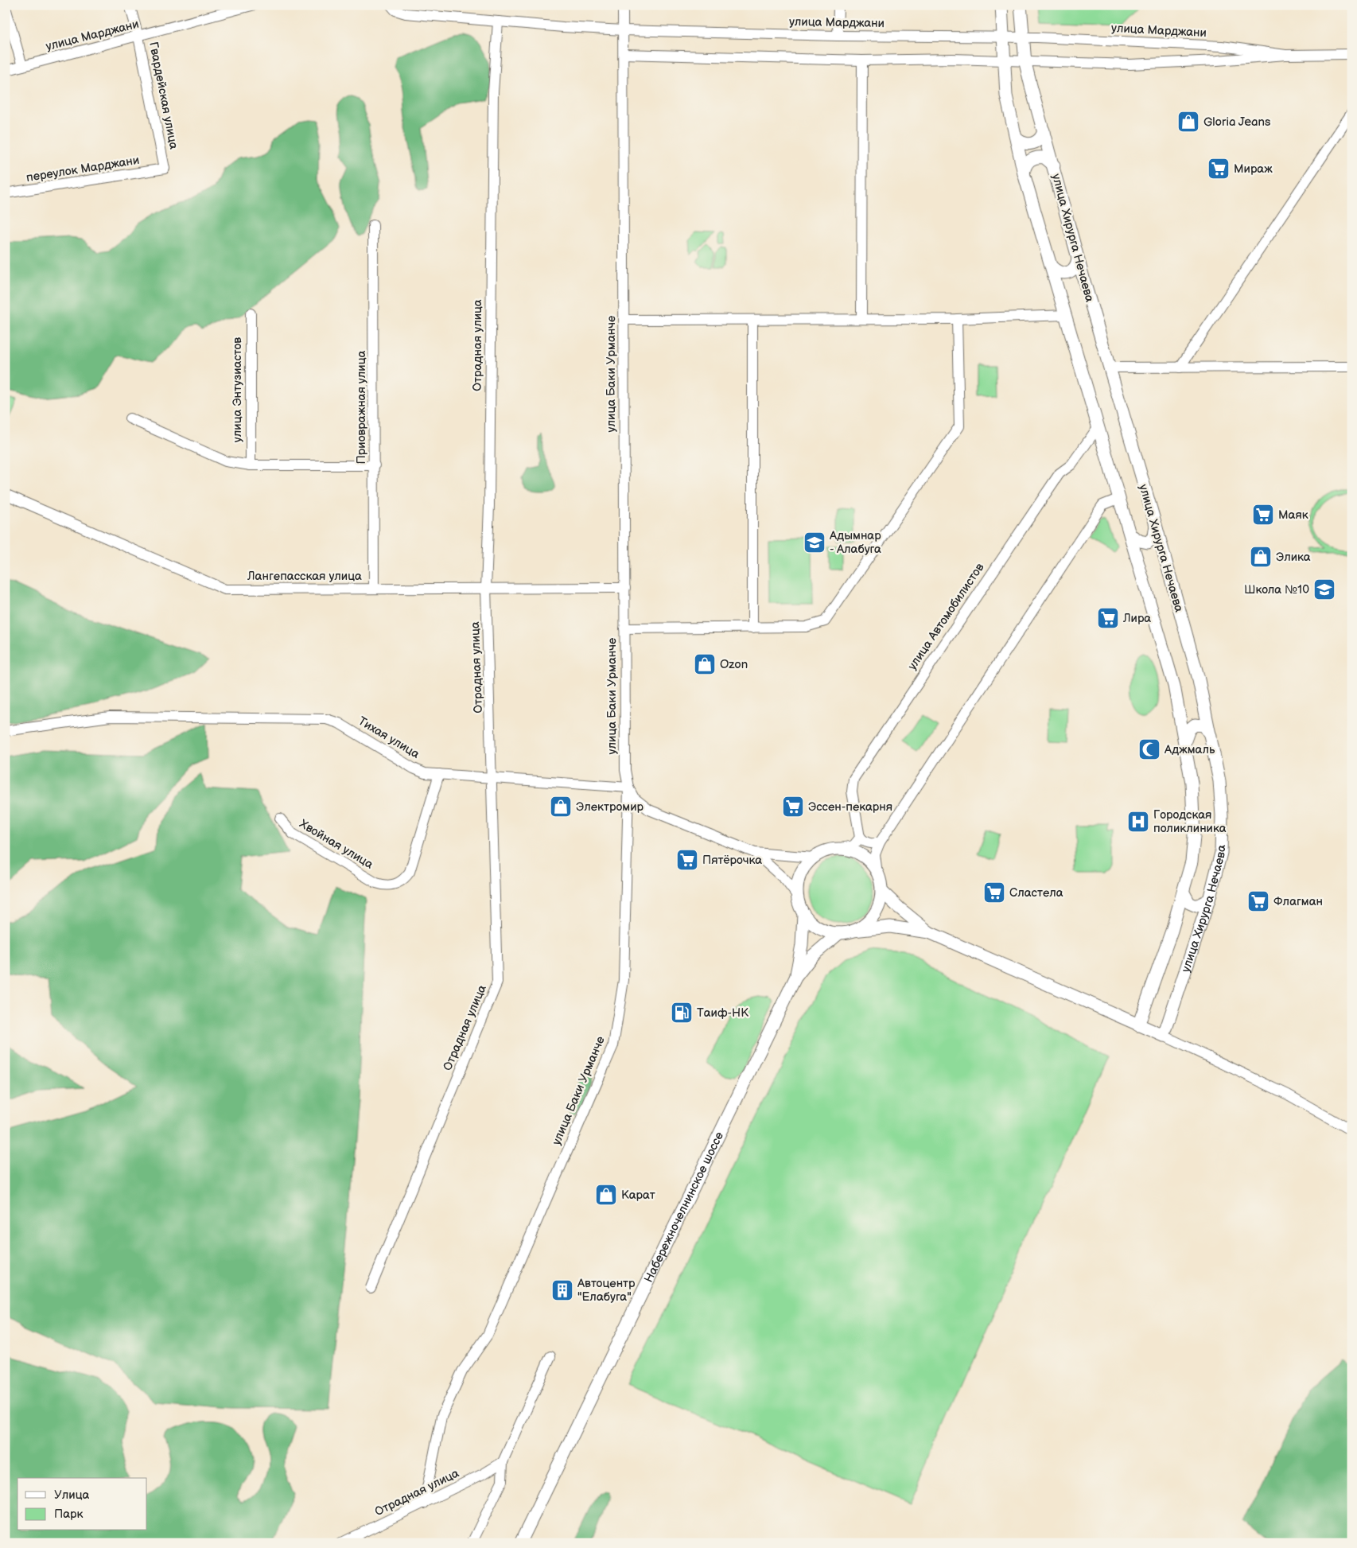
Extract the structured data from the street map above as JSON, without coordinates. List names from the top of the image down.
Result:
{
  "streets": {
    "main road": ["улица Хирурга Нечаева", "Набережночелнинское шоссе"],
    "street": [
      "улица Марджани",
      "Гвардейская улица",
      "переулок Марджани",
      "Отрадная улица",
      "улица Баки Урманче",
      "улица Энтузиастов",
      "Приовражная улица",
      "Лангепасская улица",
      "улица Автомобилистов",
      "Тихая улица",
      "Хвойная улица"
    ]
  },
  "crossings": [
    ["улица Марджани", "Гвардейская улица"],
    ["улица Марджани", "улица Хирурга Нечаева"],
    ["улица Марджани", "Отрадная улица"],
    ["улица Марджани", "улица Баки Урманче"],
    ["Гвардейская улица", "переулок Марджани"],
    ["улица Хирурга Нечаева", "улица Автомобилистов"],
    ["Отрадная улица", "улица Баки Урманче"],
    ["Отрадная улица", "Лангепасская улица"],
    ["Отрадная улица", "Тихая улица"],
    ["улица Баки Урманче", "Лангепасская улица"],
    ["улица Баки Урманче", "Тихая улица"],
    ["Приовражная улица", "Лангепасская улица"],
    ["Тихая улица", "Хвойная улица"]
  ],
  "places": {
    "shop": [
      "Gloria Jeans",
      "Элика",
      "Ozon",
      "Электромир",
      "Карат"
    ],
    "supermarket": [
      "Мираж",
      "Маяк",
      "Лира",
      "Эссен-пекарня",
      "Пятёрочка",
      "Сластела",
      "Флагман"
    ],
    "school or university": ["Адымнар - Алабуга", "Школа №10"],
    "mosque": ["Аджмаль"],
    "hospital": ["Городская поликлиника"],
    "fuel station": ["Таиф-НК"],
    "building": ["Автоцентр \"Елабуга\""]
  },
  "legend": ["Улица", "Парк"]
}
